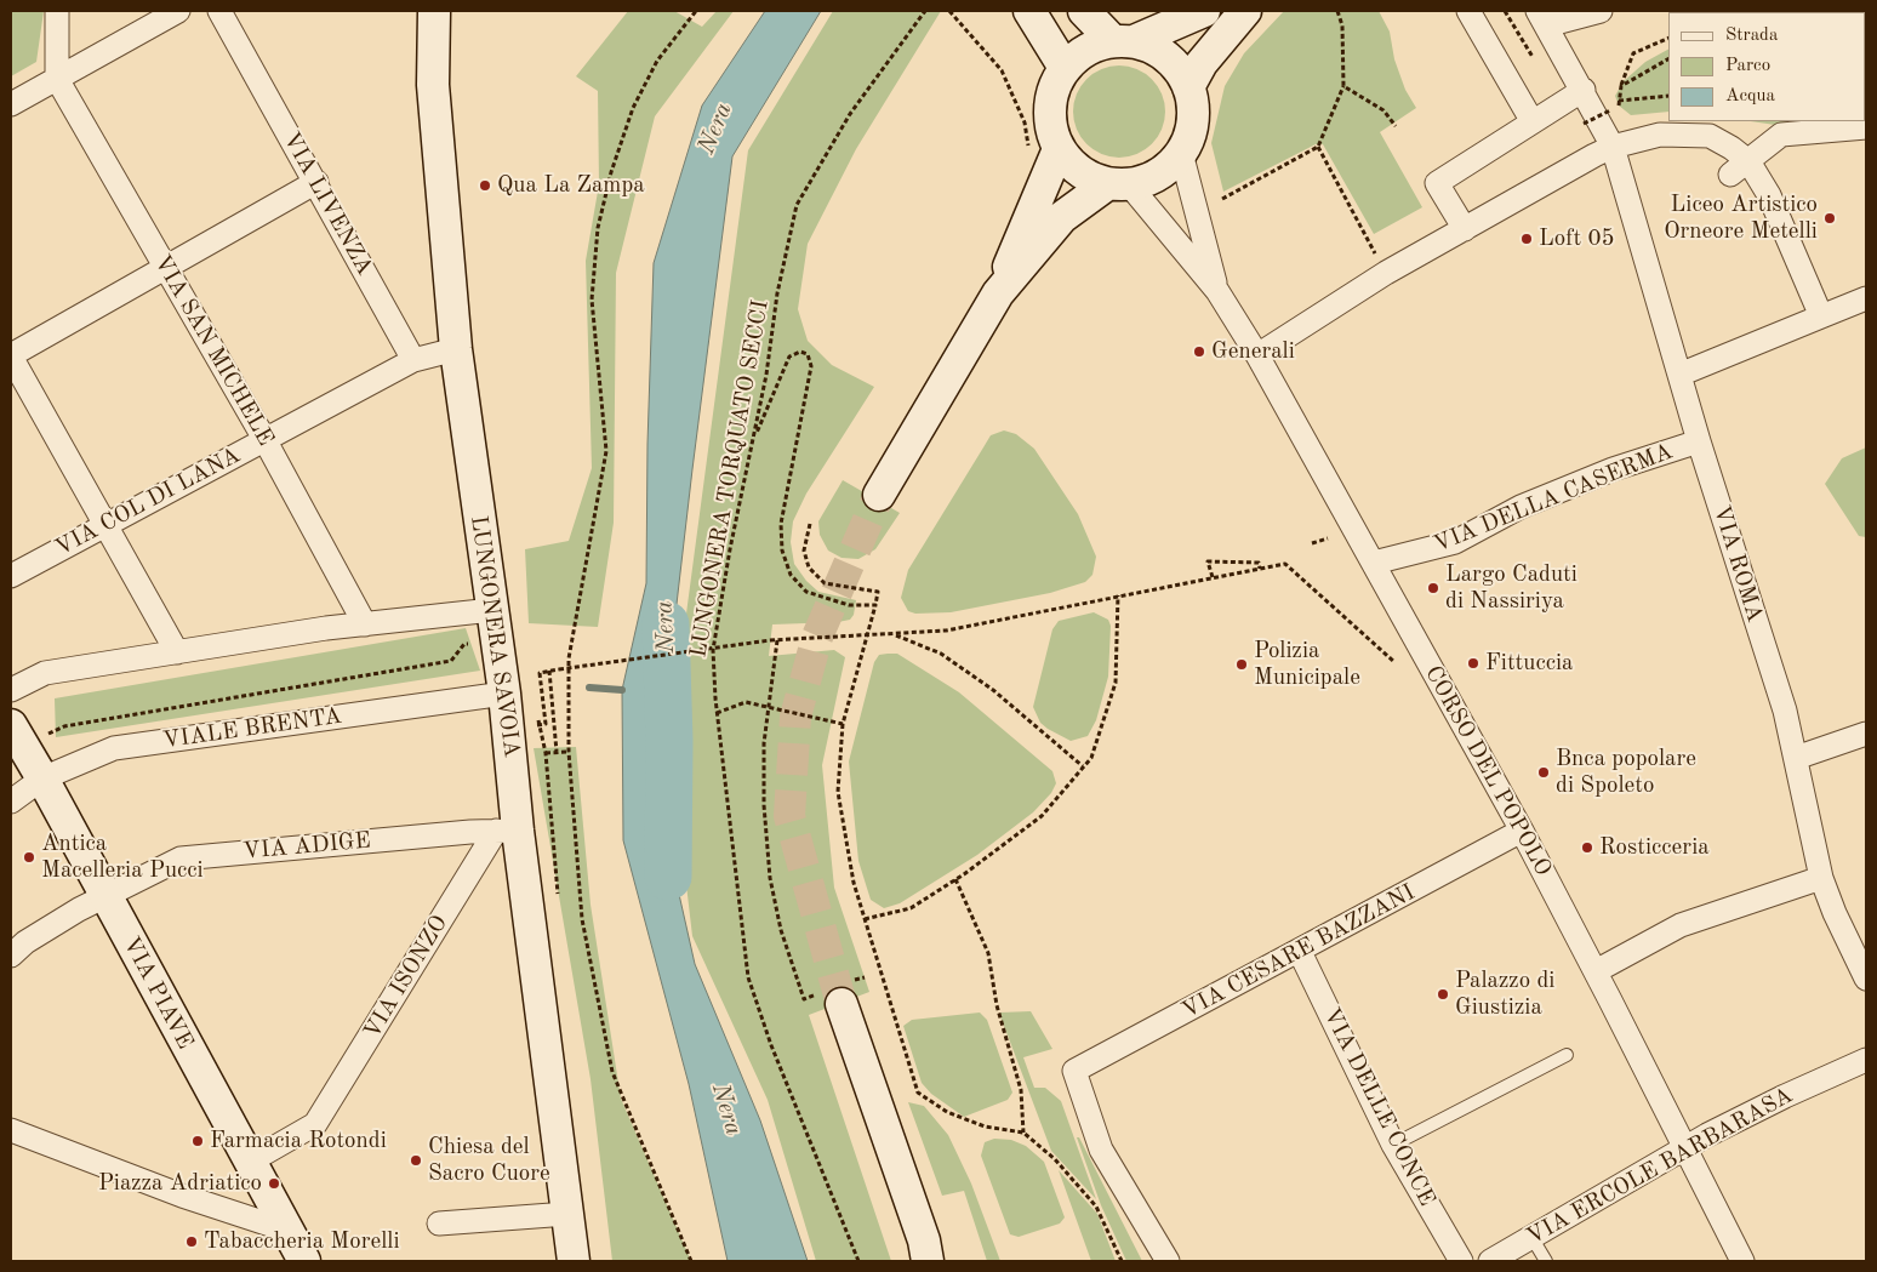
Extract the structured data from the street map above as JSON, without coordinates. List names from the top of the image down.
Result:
{
  "streets": {
    "street": [
      "VIA LIVENZA",
      "VIA SAN MICHELE",
      "VIA DELLA CASERMA",
      "VIA COL DI LANA",
      "VIA ROMA",
      "LUNGONERA SAVOIA",
      "VIALE BRENTA",
      "CORSO DEL POPOLO",
      "VIA ADIGE",
      "VIA CESARE BAZZANI",
      "VIA ISONZO",
      "VIA PIAVE",
      "VIA DELLE CONCE",
      "VIA ERCOLE BARBARASA"
    ],
    "path": ["LUNGONERA TORQUATO SECCI"]
  },
  "crossings": [
    ["VIA LIVENZA", "VIA COL DI LANA"],
    ["VIA SAN MICHELE", "VIA COL DI LANA"],
    ["VIA DELLA CASERMA", "VIA ROMA"],
    ["VIA DELLA CASERMA", "CORSO DEL POPOLO"],
    ["LUNGONERA SAVOIA", "VIALE BRENTA"],
    ["LUNGONERA SAVOIA", "VIA ADIGE"],
    ["LUNGONERA SAVOIA", "VIA ISONZO"],
    ["VIALE BRENTA", "VIA PIAVE"],
    ["CORSO DEL POPOLO", "VIA CESARE BAZZANI"],
    ["CORSO DEL POPOLO", "VIA ERCOLE BARBARASA"],
    ["VIA ADIGE", "VIA ISONZO"],
    ["VIA ADIGE", "VIA PIAVE"],
    ["VIA CESARE BAZZANI", "VIA DELLE CONCE"],
    ["VIA ISONZO", "VIA PIAVE"]
  ],
  "water": ["Nera"],
  "places": [
    "Qua La Zampa",
    "Liceo Artistico Orneore Metelli",
    "Loft 05",
    "Generali",
    "Largo Caduti di Nassiriya",
    "Fittuccia",
    "Polizia Municipale",
    "Bnca popolare di Spoleto",
    "Rosticceria",
    "Antica Macelleria Pucci",
    "Palazzo di Giustizia",
    "Farmacia Rotondi",
    "Chiesa del Sacro Cuore",
    "Piazza Adriatico",
    "Tabaccheria Morelli"
  ],
  "legend": ["Strada", "Parco", "Acqua"]
}
